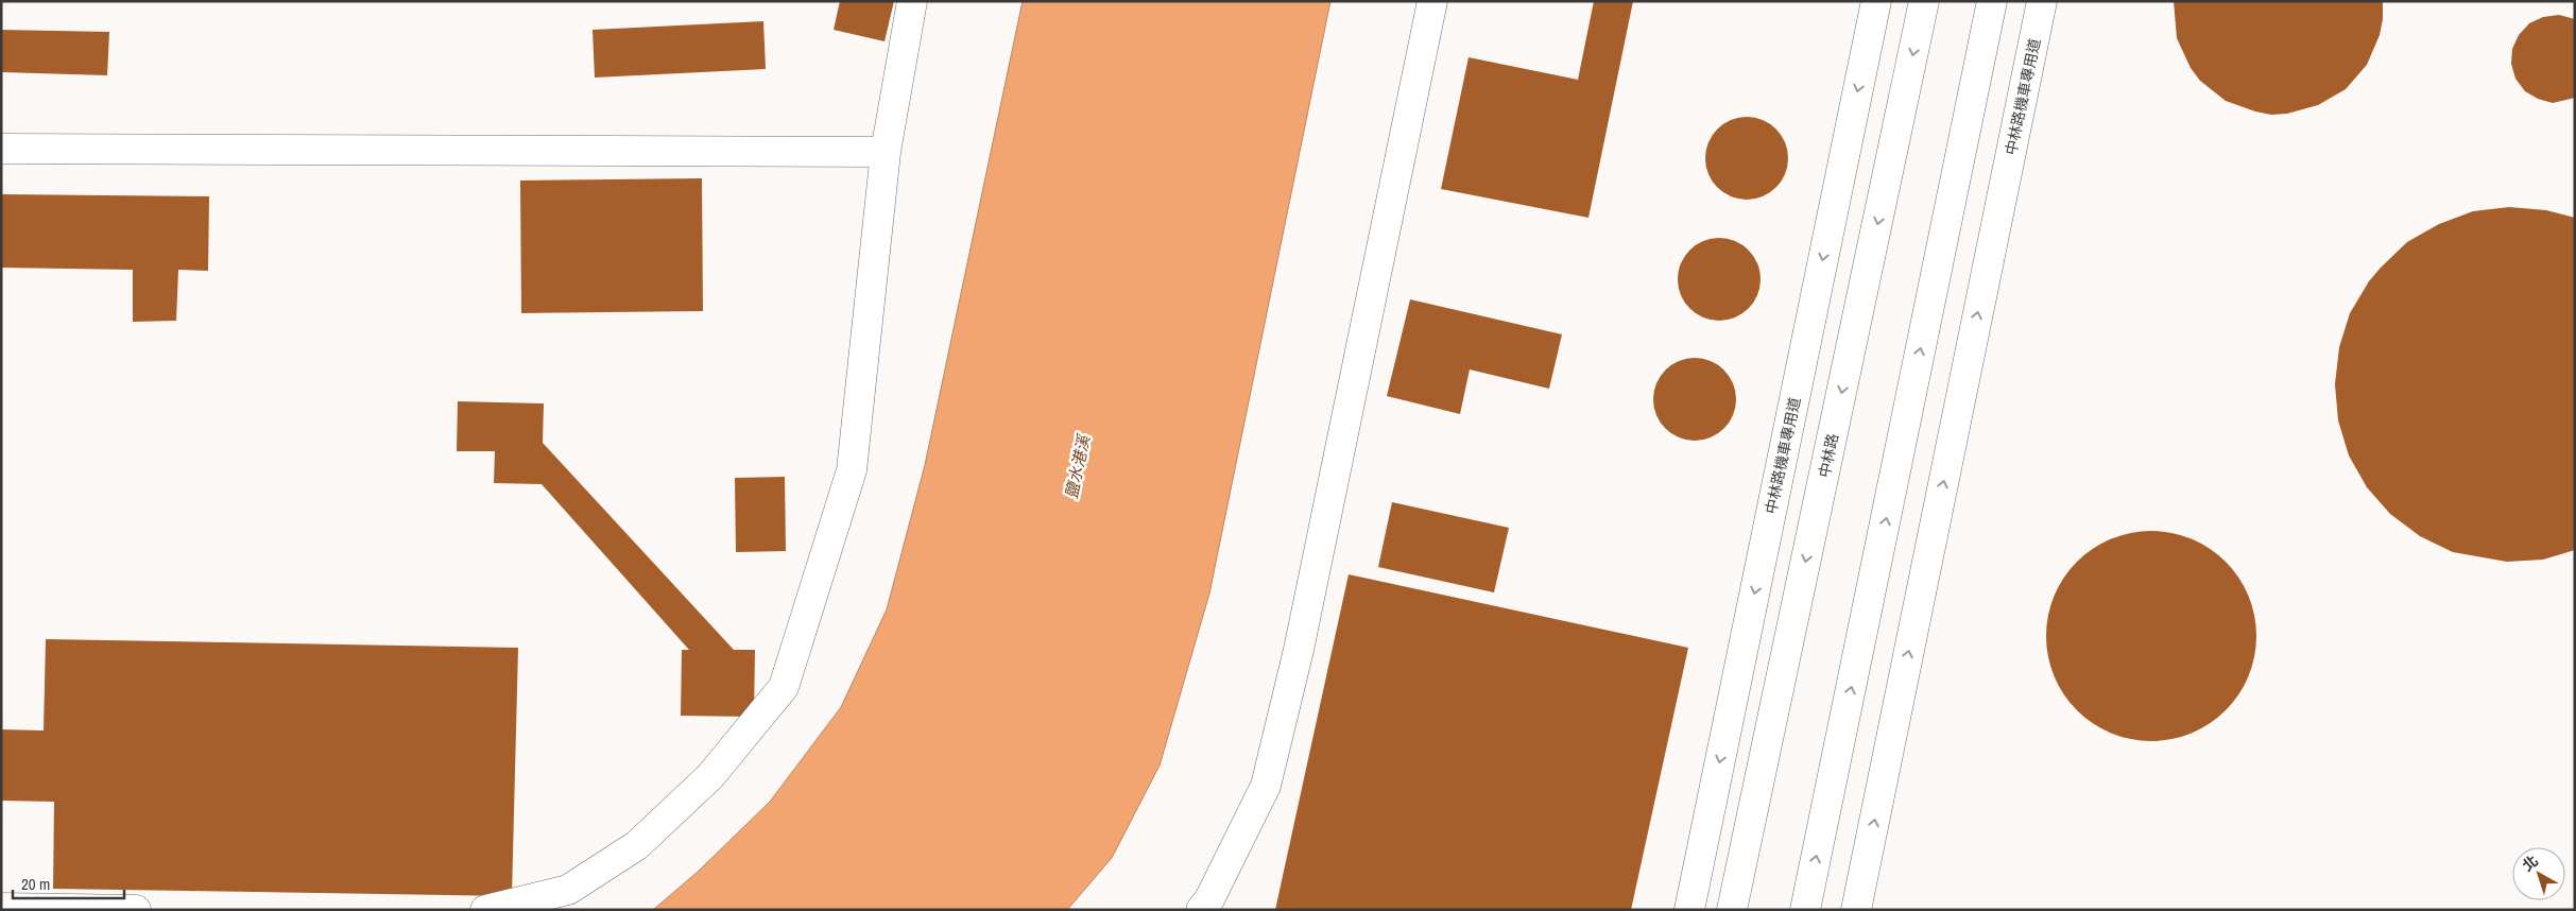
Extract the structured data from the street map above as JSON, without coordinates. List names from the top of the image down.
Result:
{
  "streets": {
    "street": ["中林路機車專用道", "中林路"]
  },
  "water": ["鹽水港溪"],
  "scale_bar": "20 m",
  "north": "top left"
}
